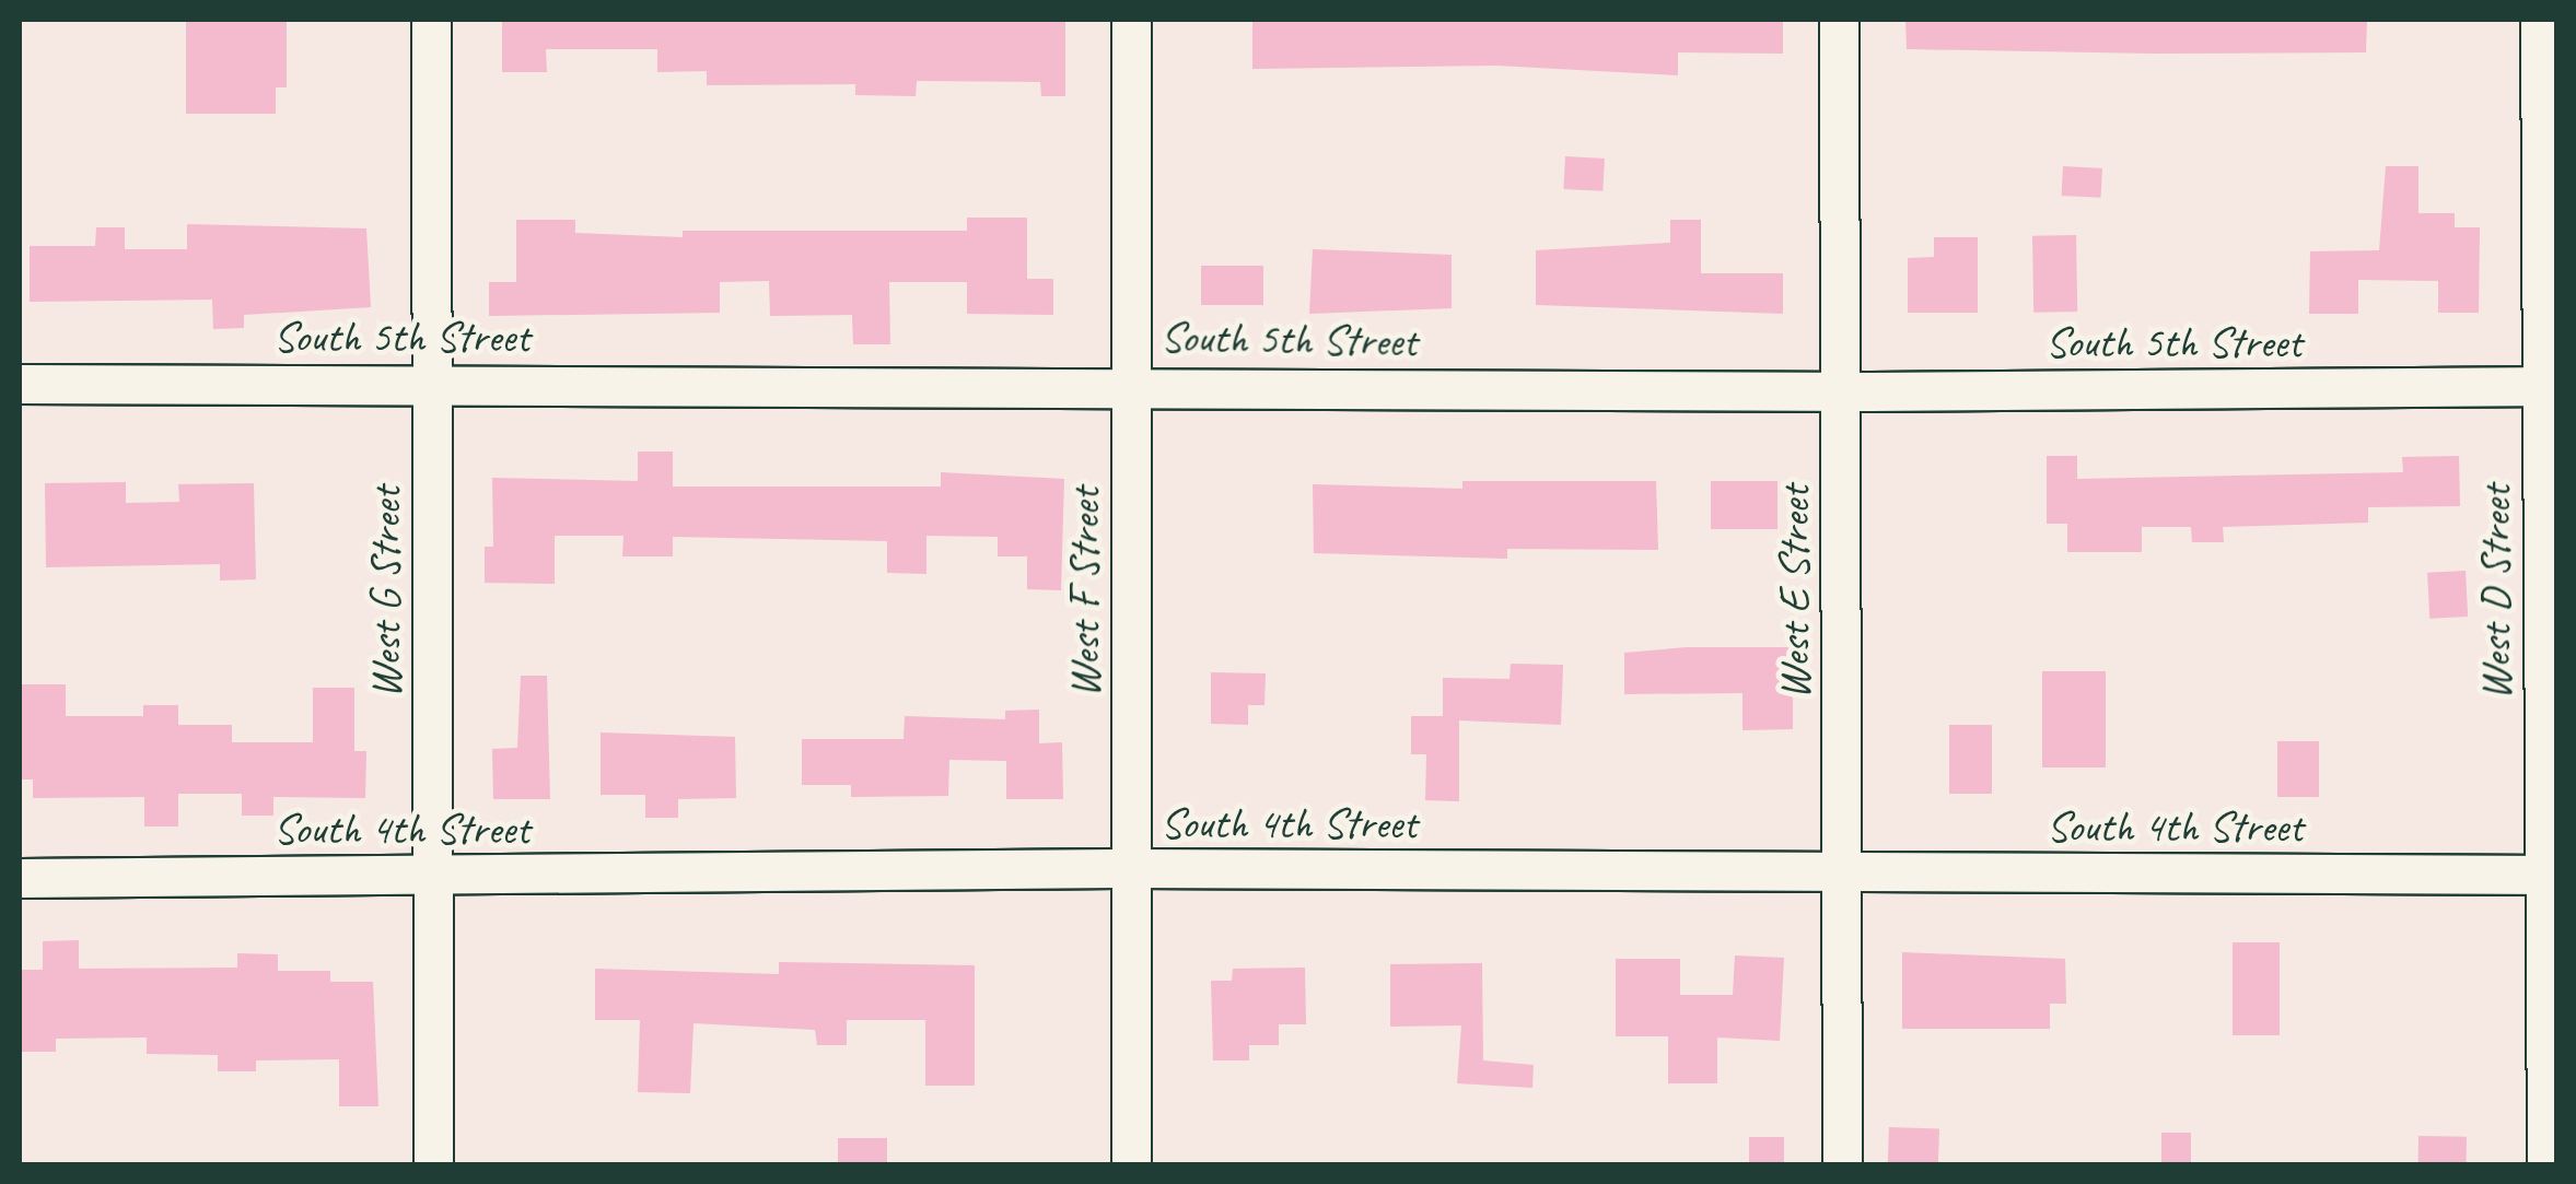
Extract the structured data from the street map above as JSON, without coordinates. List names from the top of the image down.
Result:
{
  "streets": {
    "street": [
      "South 5th Street",
      "West G Street",
      "West F Street",
      "West E Street",
      "West D Street",
      "South 4th Street"
    ]
  },
  "crossings": [
    ["South 5th Street", "West G Street"],
    ["South 5th Street", "West F Street"],
    ["South 5th Street", "West E Street"],
    ["South 5th Street", "West D Street"],
    ["West G Street", "South 4th Street"],
    ["West F Street", "South 4th Street"],
    ["West E Street", "South 4th Street"],
    ["West D Street", "South 4th Street"]
  ]
}
